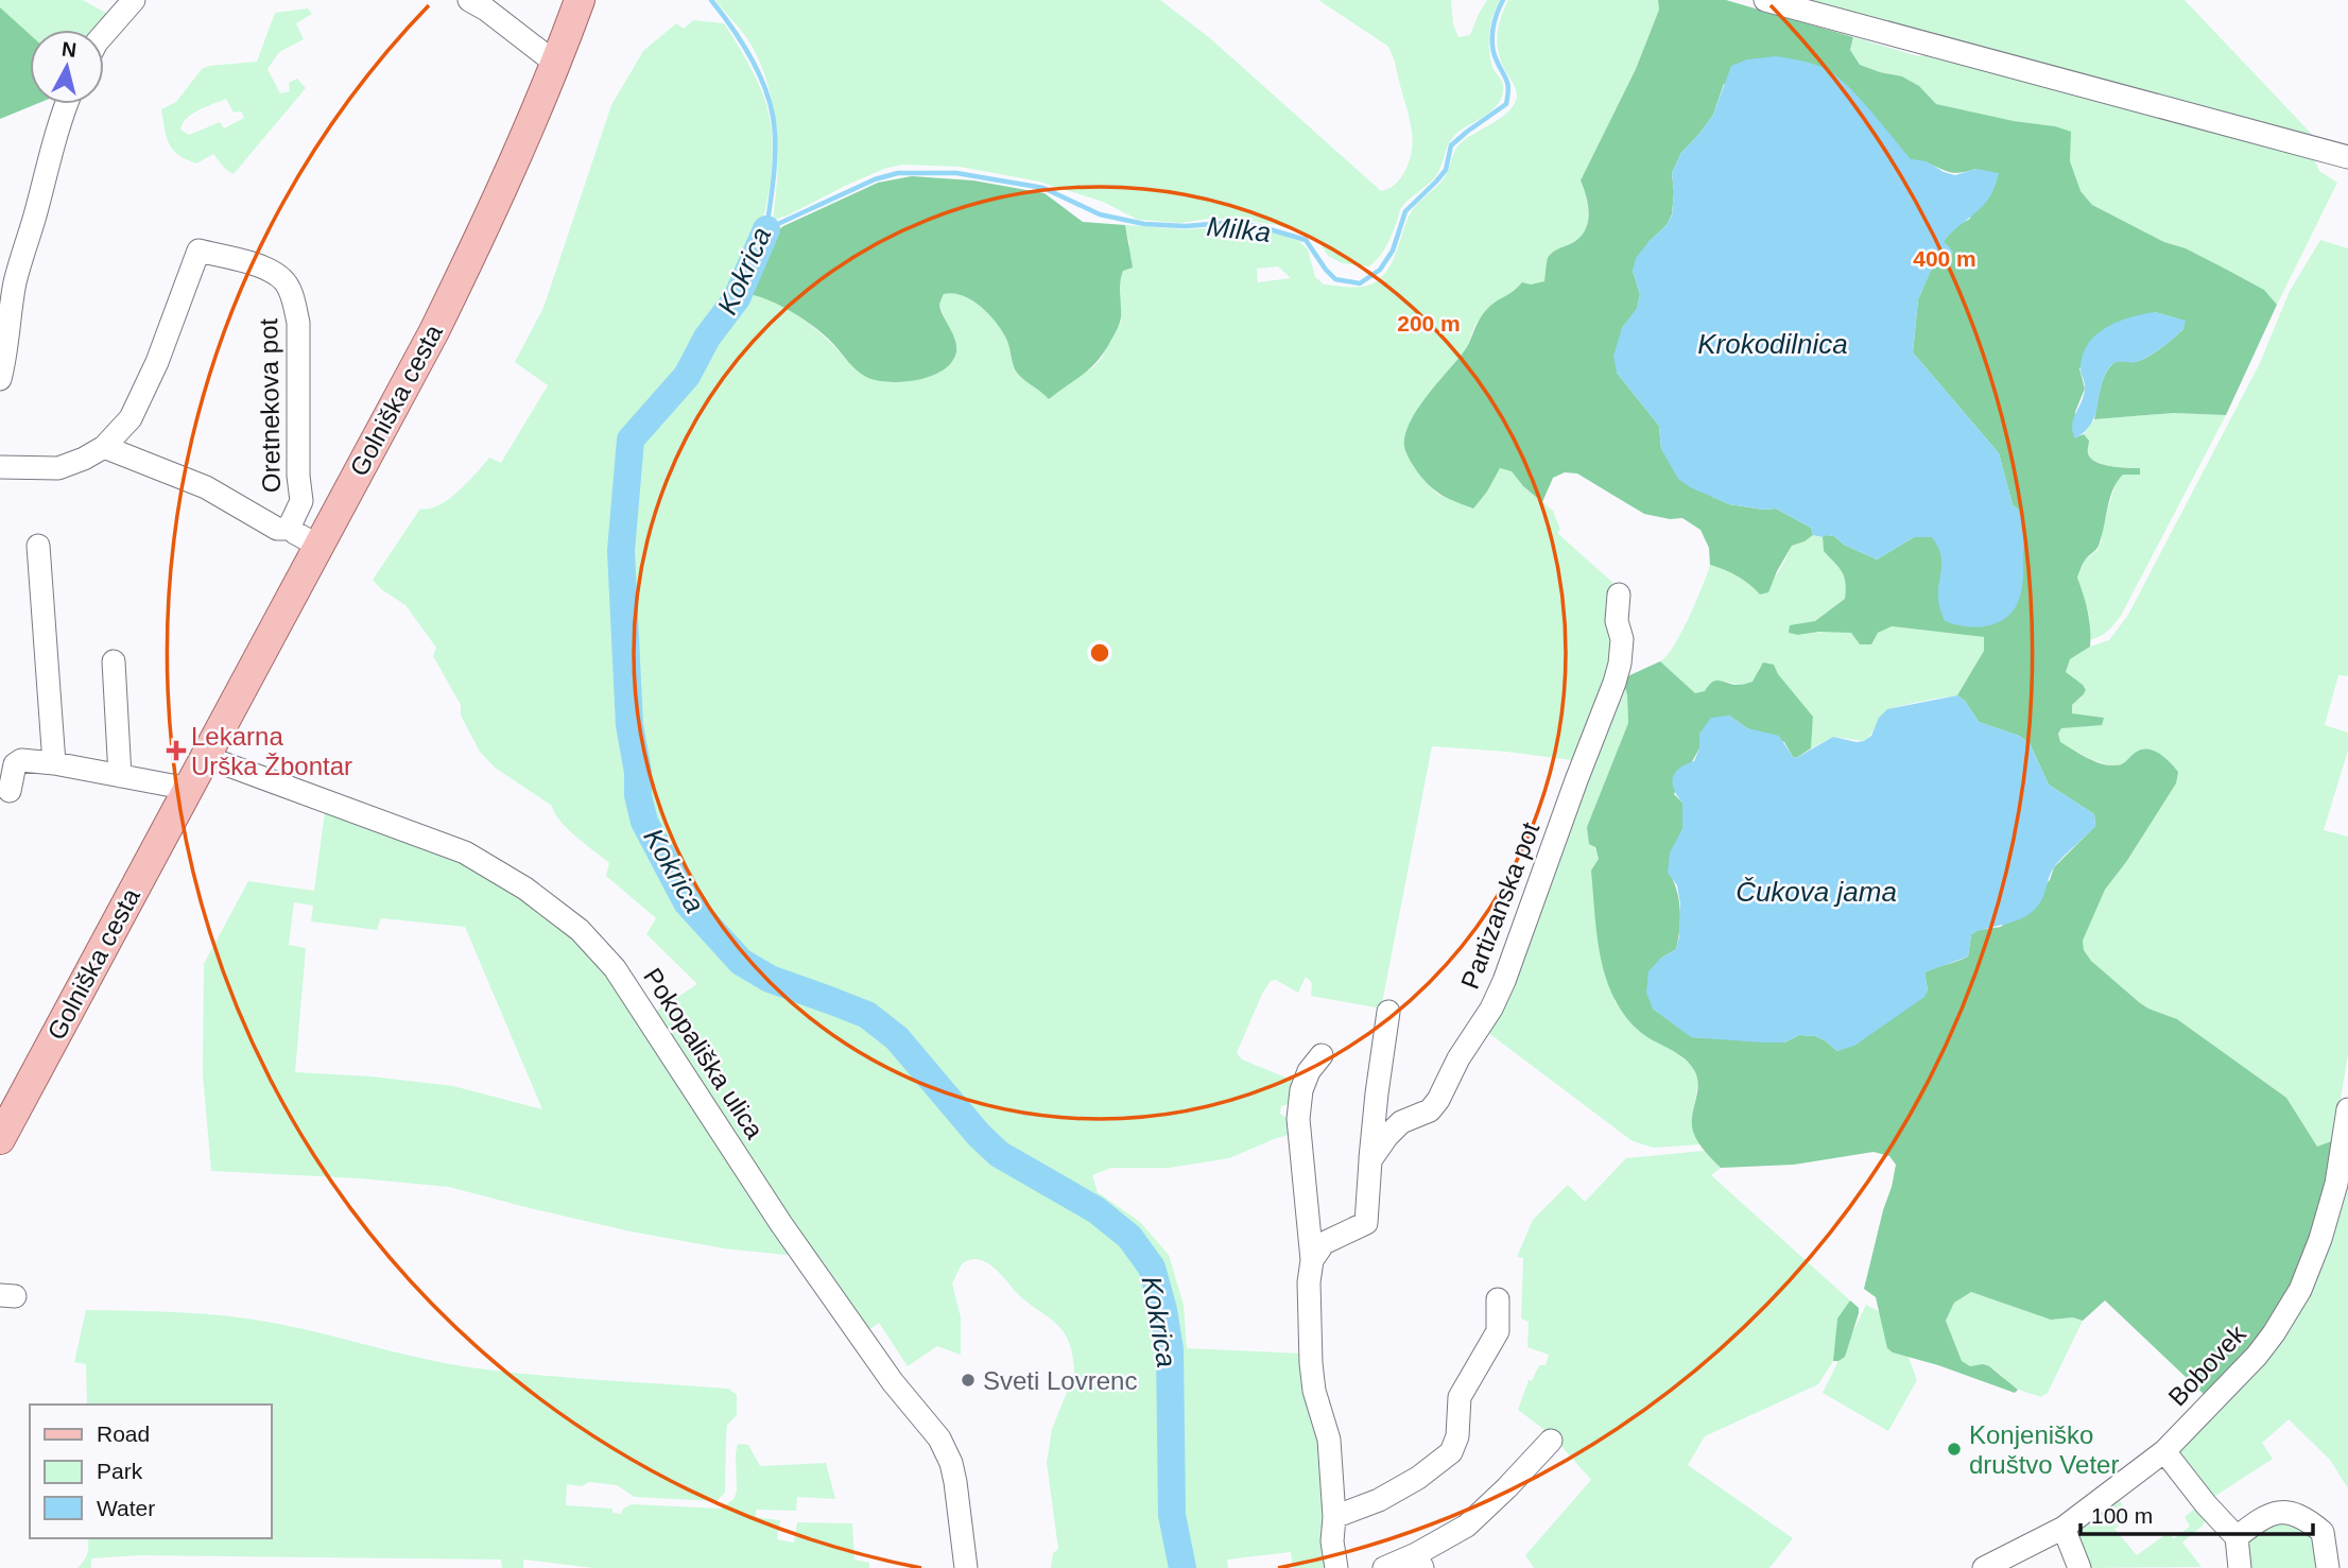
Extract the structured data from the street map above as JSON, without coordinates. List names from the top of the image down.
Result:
{
  "streets": {
    "main road": ["Golniška cesta"],
    "street": [
      "Oretnekova pot",
      "Partizanska pot",
      "Pokopališka ulica",
      "Bobovek"
    ]
  },
  "crossings": [
    ["Golniška cesta", "Oretnekova pot"],
    ["Golniška cesta", "Pokopališka ulica"]
  ],
  "water": [
    "Milka",
    "Kokrica",
    "Krokodilnica",
    "Čukova jama"
  ],
  "places": {
    "health": ["Lekarna Urška Žbontar"],
    "other": ["Sveti Lovrenc", "Konjeniško društvo Veter"]
  },
  "legend": ["Road", "Park", "Water"],
  "scale_bar": "100 m",
  "north": "top",
  "rings": ["400 m", "200 m"]
}
